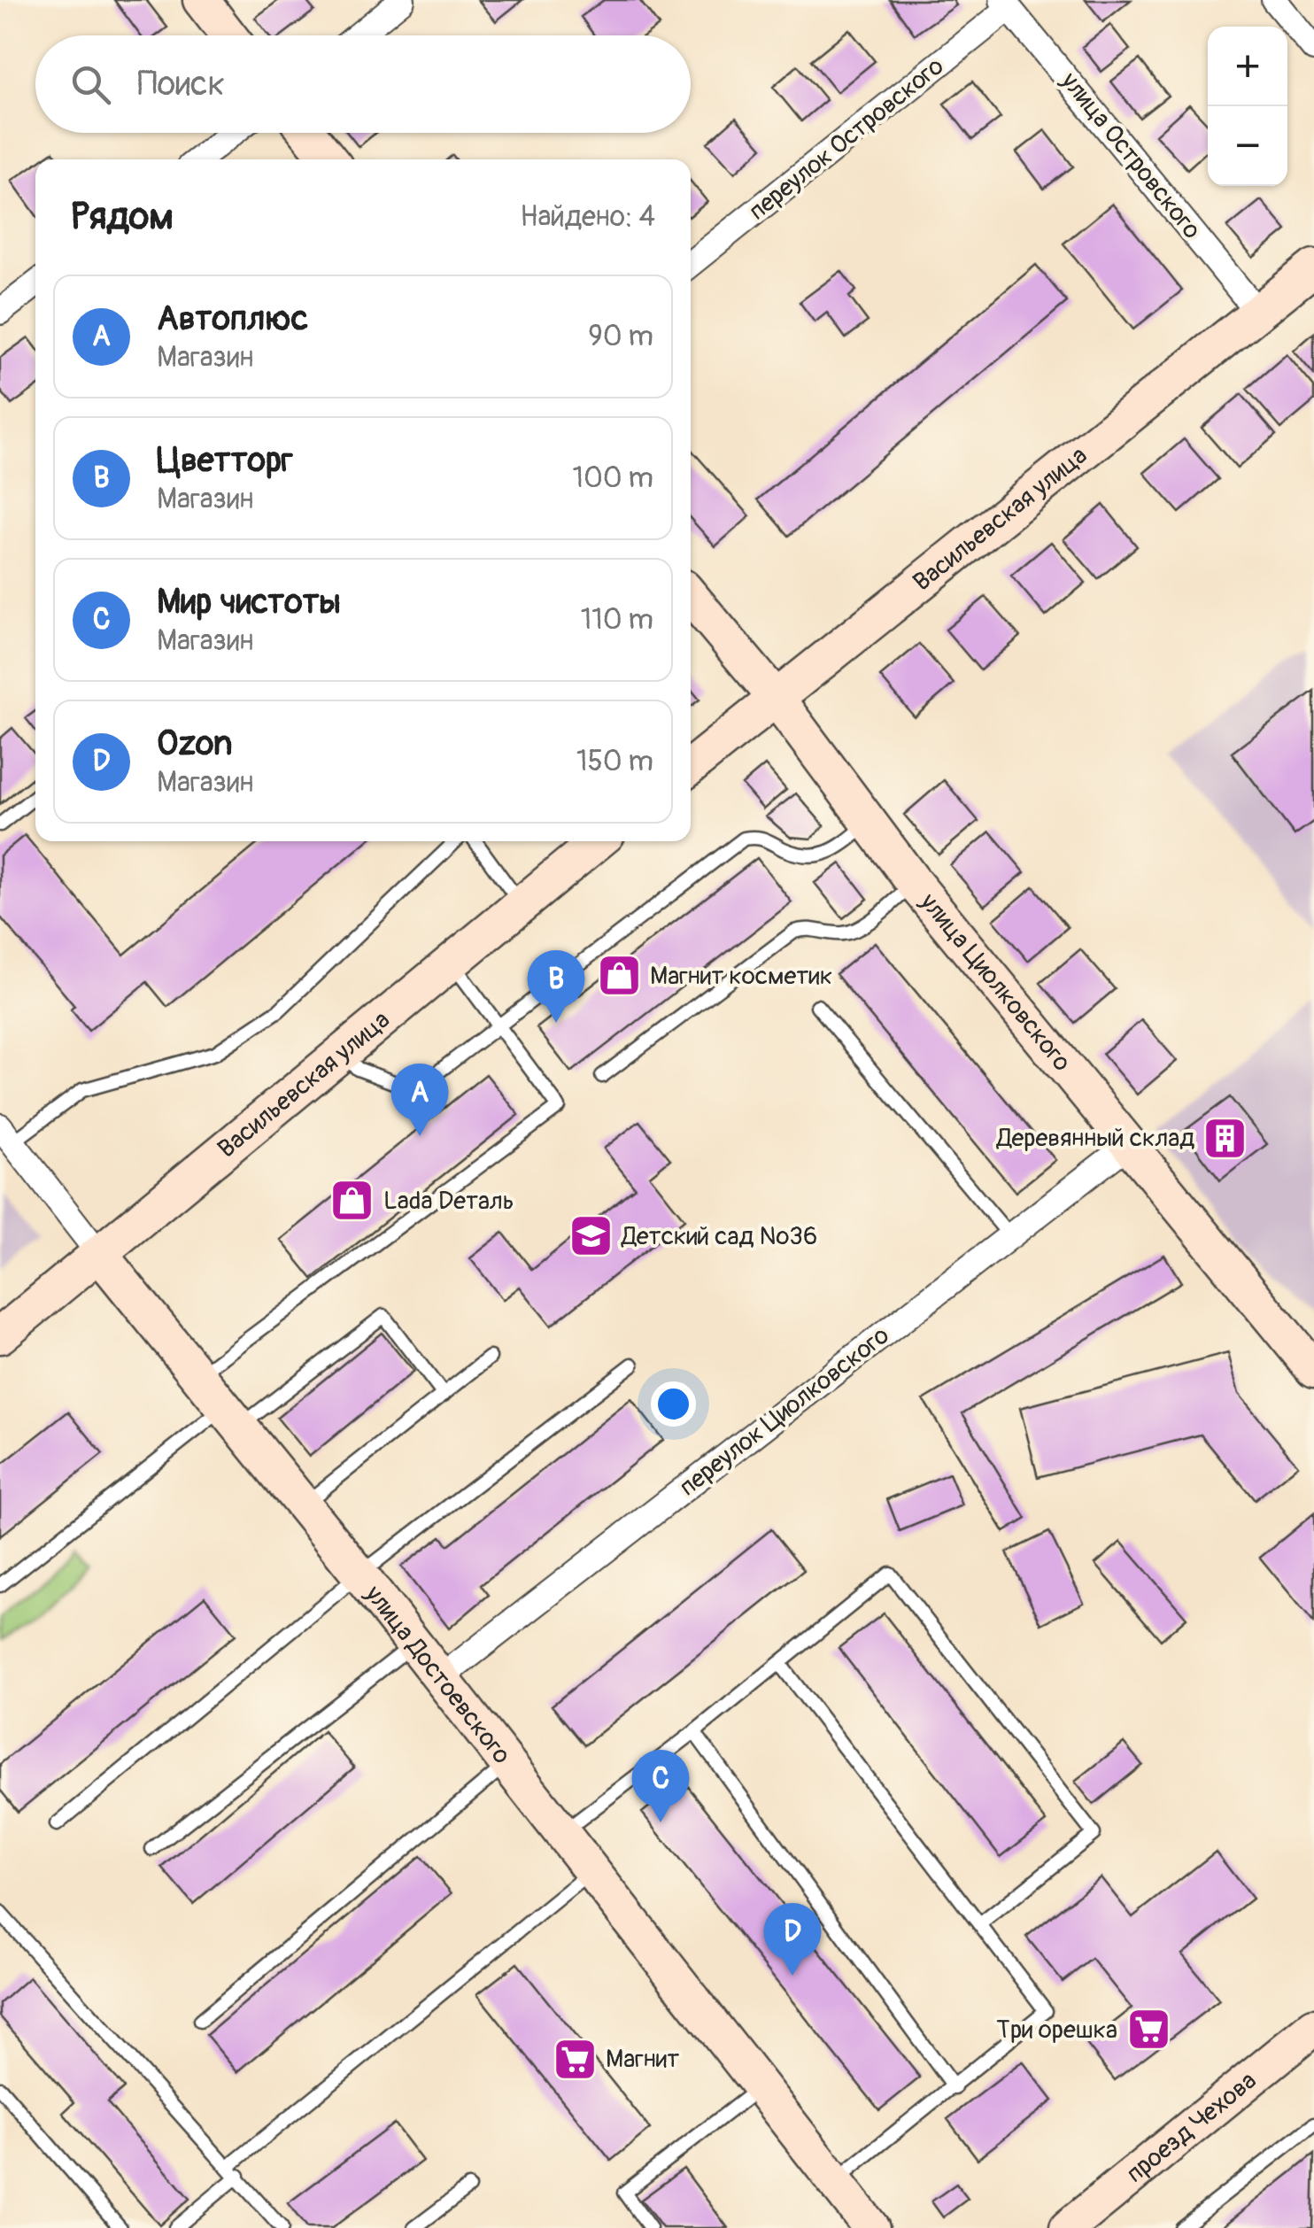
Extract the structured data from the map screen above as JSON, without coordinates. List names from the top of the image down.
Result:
{
  "streets": {
    "street": [
      "переулок Островского",
      "улица Островского",
      "Васильевская улица",
      "улица Циолковского",
      "переулок Циолковского",
      "улица Достоевского",
      "проезд Чехова"
    ]
  },
  "crossings": [
    ["переулок Островского", "улица Островского"],
    ["улица Островского", "Васильевская улица"],
    ["Васильевская улица", "улица Циолковского"],
    ["Васильевская улица", "улица Достоевского"],
    ["улица Циолковского", "переулок Циолковского"],
    ["переулок Циолковского", "улица Достоевского"]
  ],
  "places": {
    "shop": ["Магнит косметик", "Lada Dеталь"],
    "building": ["Деревянный склад"],
    "school or university": ["Детский сад №36"],
    "supermarket": ["Три орешка", "Магнит"]
  },
  "page": {
    "map_buttons": ["+", "−"],
    "search": "Поиск",
    "heading": ["Рядом", "Найдено: 4"],
    "list": [
      {
        "mark": "A",
        "name": "Автоплюс",
        "note": "Магазин",
        "value": "90 m"
      },
      {
        "mark": "B",
        "name": "Цветторг",
        "note": "Магазин",
        "value": "100 m"
      },
      {
        "mark": "C",
        "name": "Мир чистоты",
        "note": "Магазин",
        "value": "110 m"
      },
      {
        "mark": "D",
        "name": "Ozon",
        "note": "Магазин",
        "value": "150 m"
      }
    ],
    "pins": [
      "B",
      "A",
      "C",
      "D"
    ]
  }
}
